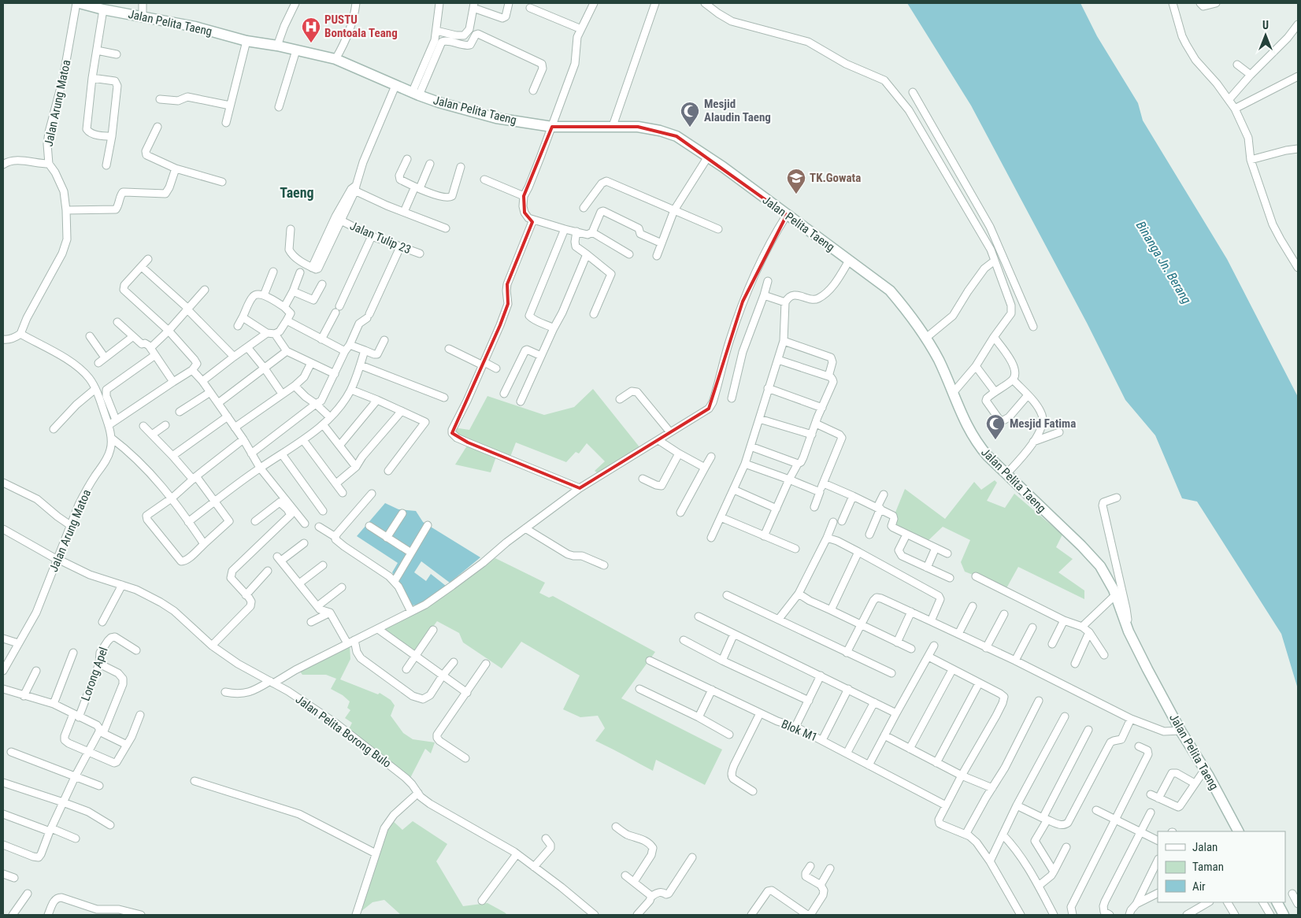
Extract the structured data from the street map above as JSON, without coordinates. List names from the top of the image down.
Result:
{
  "streets": {
    "street": [
      "Jalan Pelita Taeng",
      "Jalan Arung Matoa",
      "Jalan Tulip 23",
      "Lorong Apel",
      "Blok M1",
      "Jalan Pelita Borong Bulo"
    ]
  },
  "crossings": [
    ["Jalan Arung Matoa", "Jalan Pelita Borong Bulo"]
  ],
  "districts": ["Taeng"],
  "water": ["Binanga Jn. Berang"],
  "places": {
    "hospital": ["PUSTU Bontoala Teang"],
    "mosque": ["Mesjid Alaudin Taeng", "Mesjid Fatima"],
    "school or university": ["TK.Gowata"]
  },
  "legend": ["Jalan", "Taman", "Air"],
  "north": "top"
}
